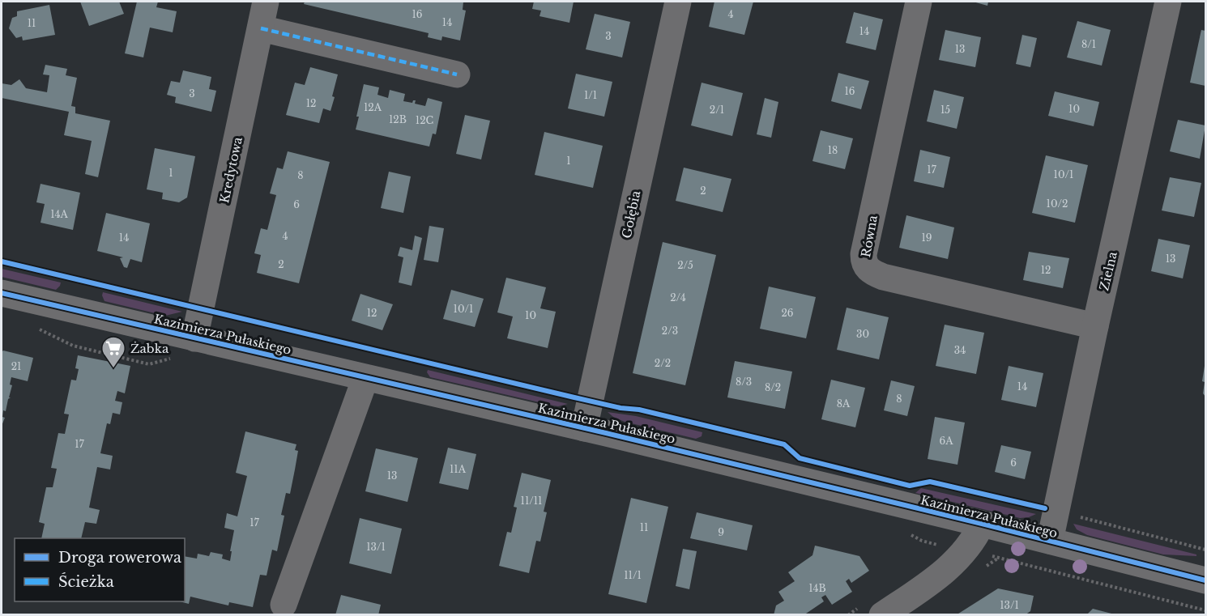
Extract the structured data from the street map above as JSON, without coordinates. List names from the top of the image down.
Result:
{
  "streets": {
    "street": [
      "Kredytowa",
      "Gołębia",
      "Równa",
      "Zielna",
      "Kazimierza Pułaskiego"
    ]
  },
  "crossings": [
    ["Kredytowa", "Kazimierza Pułaskiego"],
    ["Gołębia", "Kazimierza Pułaskiego"],
    ["Równa", "Zielna"],
    ["Zielna", "Kazimierza Pułaskiego"]
  ],
  "places": {
    "supermarket": ["Żabka"]
  },
  "house_numbers": [
    "16",
    "4",
    "14",
    "11",
    "14",
    "3",
    "8/1",
    "13",
    "16",
    "3",
    "1/1",
    "12",
    "12A",
    "10",
    "2/1",
    "15",
    "12B",
    "12C",
    "18",
    "1",
    "17",
    "1",
    "10/1",
    "8",
    "2",
    "10/2",
    "6",
    "14A",
    "4",
    "14",
    "19",
    "13",
    "2",
    "2/5",
    "12",
    "2/4",
    "10/1",
    "12",
    "26",
    "10",
    "2/3",
    "30",
    "34",
    "2/2",
    "21",
    "8/3",
    "14",
    "8/2",
    "8",
    "8A",
    "6A",
    "17",
    "6",
    "11A",
    "13",
    "11/11",
    "17",
    "11",
    "9",
    "13/1",
    "11/1",
    "14B",
    "13/1"
  ],
  "legend": ["Droga rowerowa", "Ścieżka"]
}
